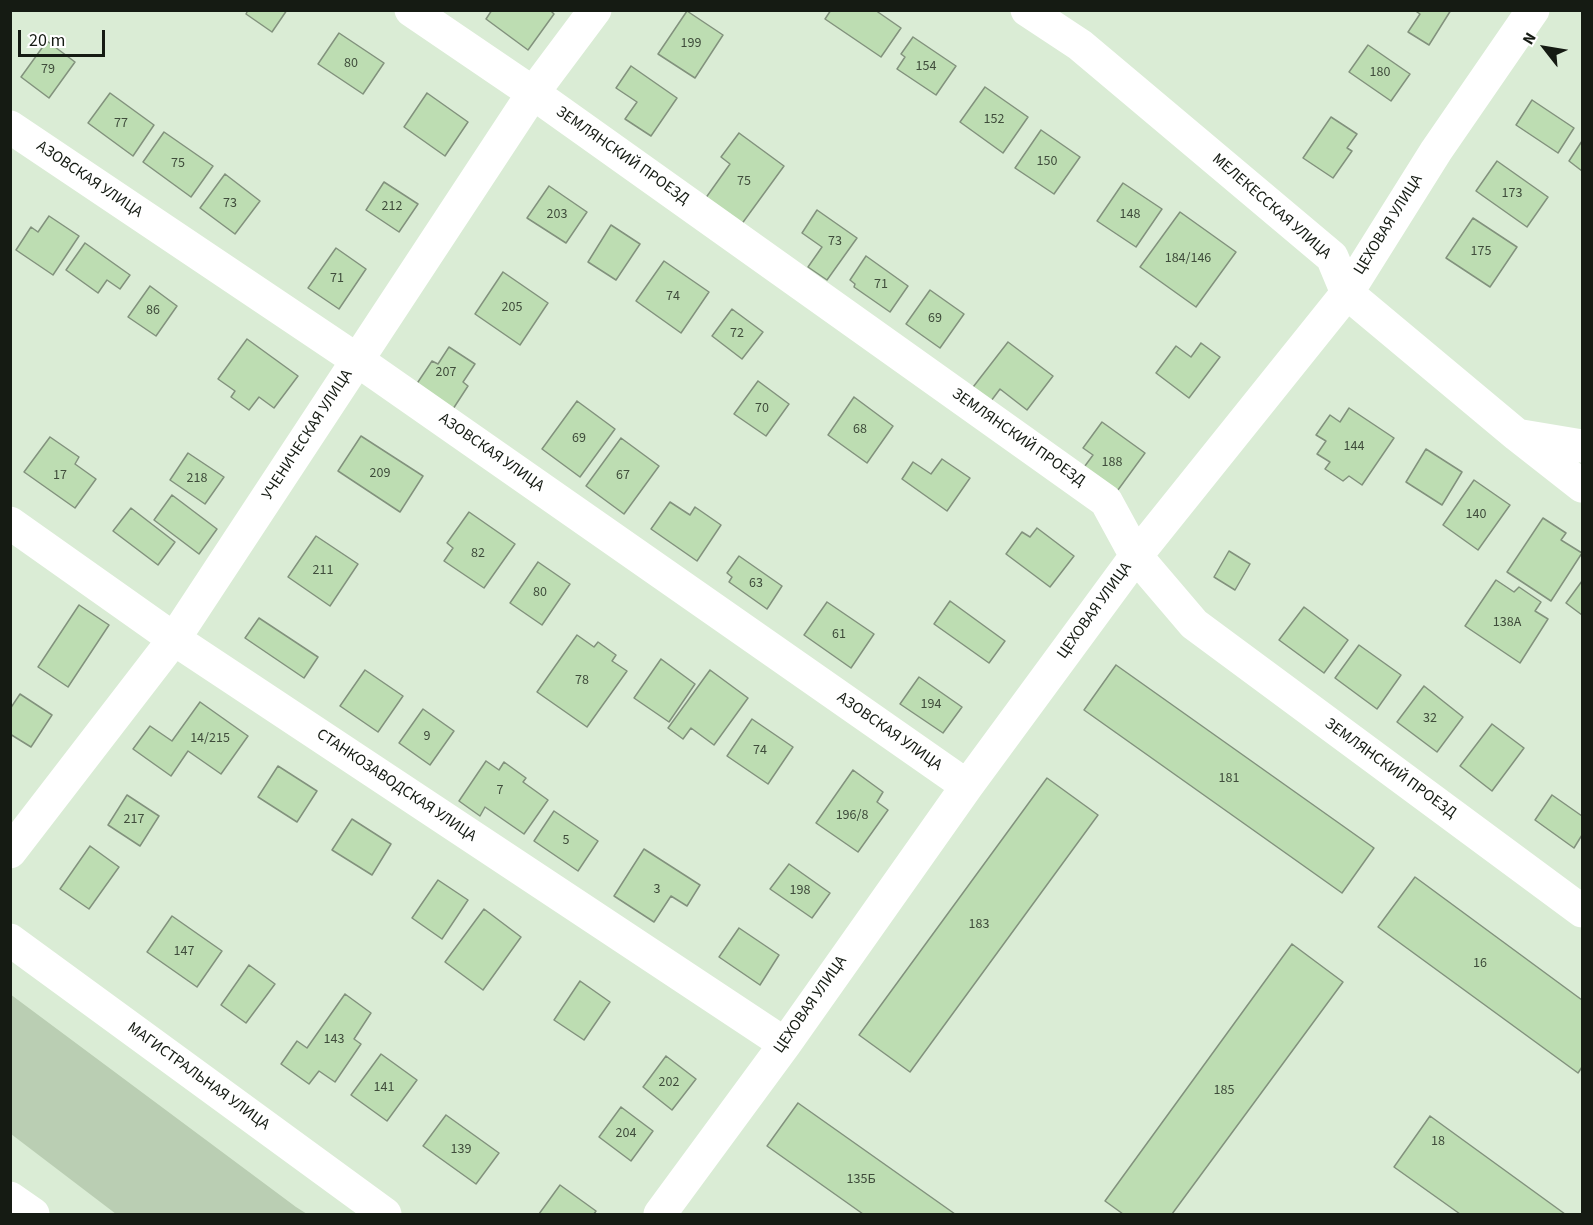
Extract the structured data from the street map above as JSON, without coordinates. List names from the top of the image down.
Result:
{
  "streets": {
    "street": [
      "ЗЕМЛЯНСКИЙ ПРОЕЗД",
      "АЗОВСКАЯ УЛИЦА",
      "МЕЛЕКЕССКАЯ УЛИЦА",
      "ЦЕХОВАЯ УЛИЦА",
      "УЧЕНИЧЕСКАЯ УЛИЦА",
      "СТАНКОЗАВОДСКАЯ УЛИЦА",
      "МАГИСТРАЛЬНАЯ УЛИЦА"
    ]
  },
  "crossings": [
    ["ЗЕМЛЯНСКИЙ ПРОЕЗД", "ЦЕХОВАЯ УЛИЦА"],
    ["ЗЕМЛЯНСКИЙ ПРОЕЗД", "УЧЕНИЧЕСКАЯ УЛИЦА"],
    ["АЗОВСКАЯ УЛИЦА", "ЦЕХОВАЯ УЛИЦА"],
    ["АЗОВСКАЯ УЛИЦА", "УЧЕНИЧЕСКАЯ УЛИЦА"],
    ["МЕЛЕКЕССКАЯ УЛИЦА", "ЦЕХОВАЯ УЛИЦА"],
    ["ЦЕХОВАЯ УЛИЦА", "СТАНКОЗАВОДСКАЯ УЛИЦА"],
    ["УЧЕНИЧЕСКАЯ УЛИЦА", "СТАНКОЗАВОДСКАЯ УЛИЦА"]
  ],
  "house_numbers": [
    "199",
    "80",
    "154",
    "79",
    "180",
    "152",
    "77",
    "150",
    "75",
    "75",
    "173",
    "73",
    "212",
    "203",
    "148",
    "73",
    "175",
    "184/146",
    "71",
    "71",
    "74",
    "205",
    "86",
    "69",
    "72",
    "207",
    "70",
    "68",
    "69",
    "144",
    "188",
    "209",
    "17",
    "67",
    "218",
    "140",
    "82",
    "211",
    "63",
    "80",
    "138А",
    "61",
    "78",
    "194",
    "32",
    "9",
    "14/215",
    "74",
    "181",
    "7",
    "196/8",
    "217",
    "5",
    "3",
    "198",
    "183",
    "147",
    "16",
    "143",
    "202",
    "141",
    "185",
    "204",
    "18",
    "139",
    "135Б"
  ],
  "scale_bar": "20 m",
  "north": "top left"
}
